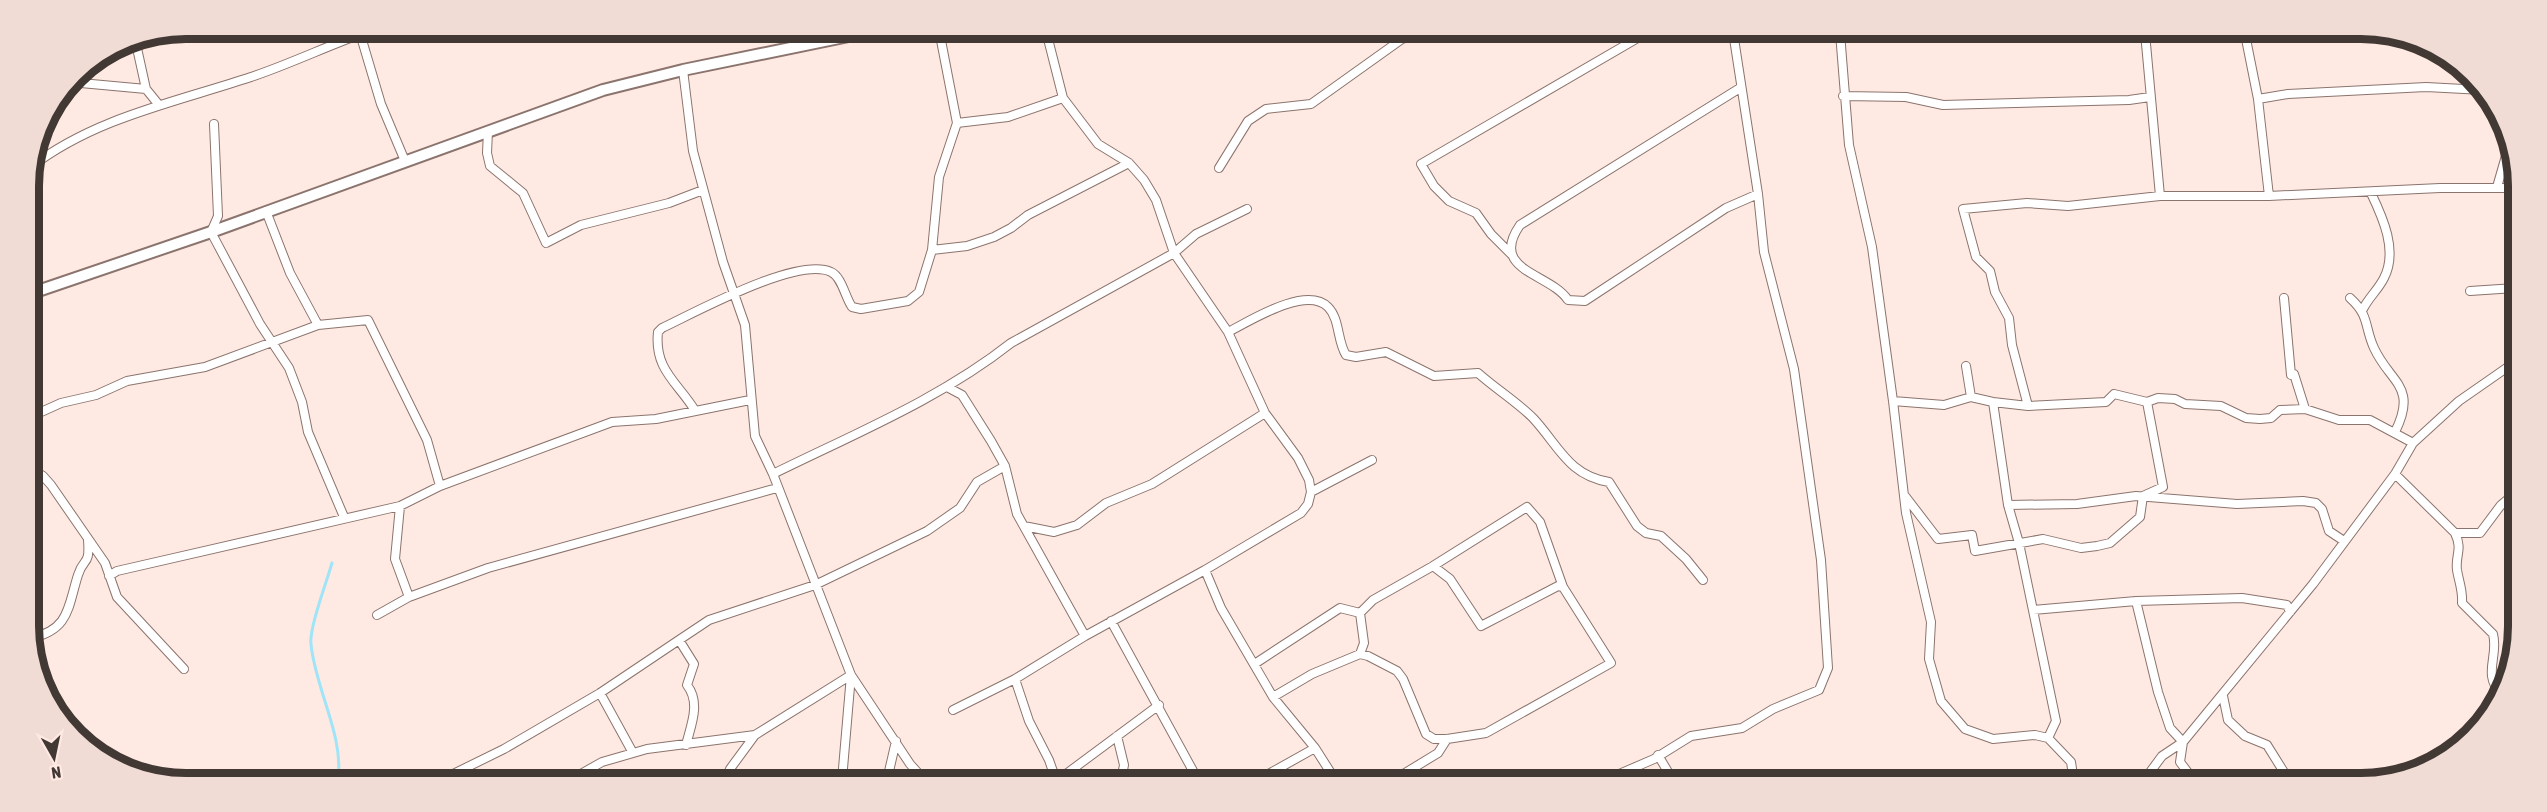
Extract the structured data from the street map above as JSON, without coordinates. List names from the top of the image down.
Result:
{
  "north": "bottom"
}
